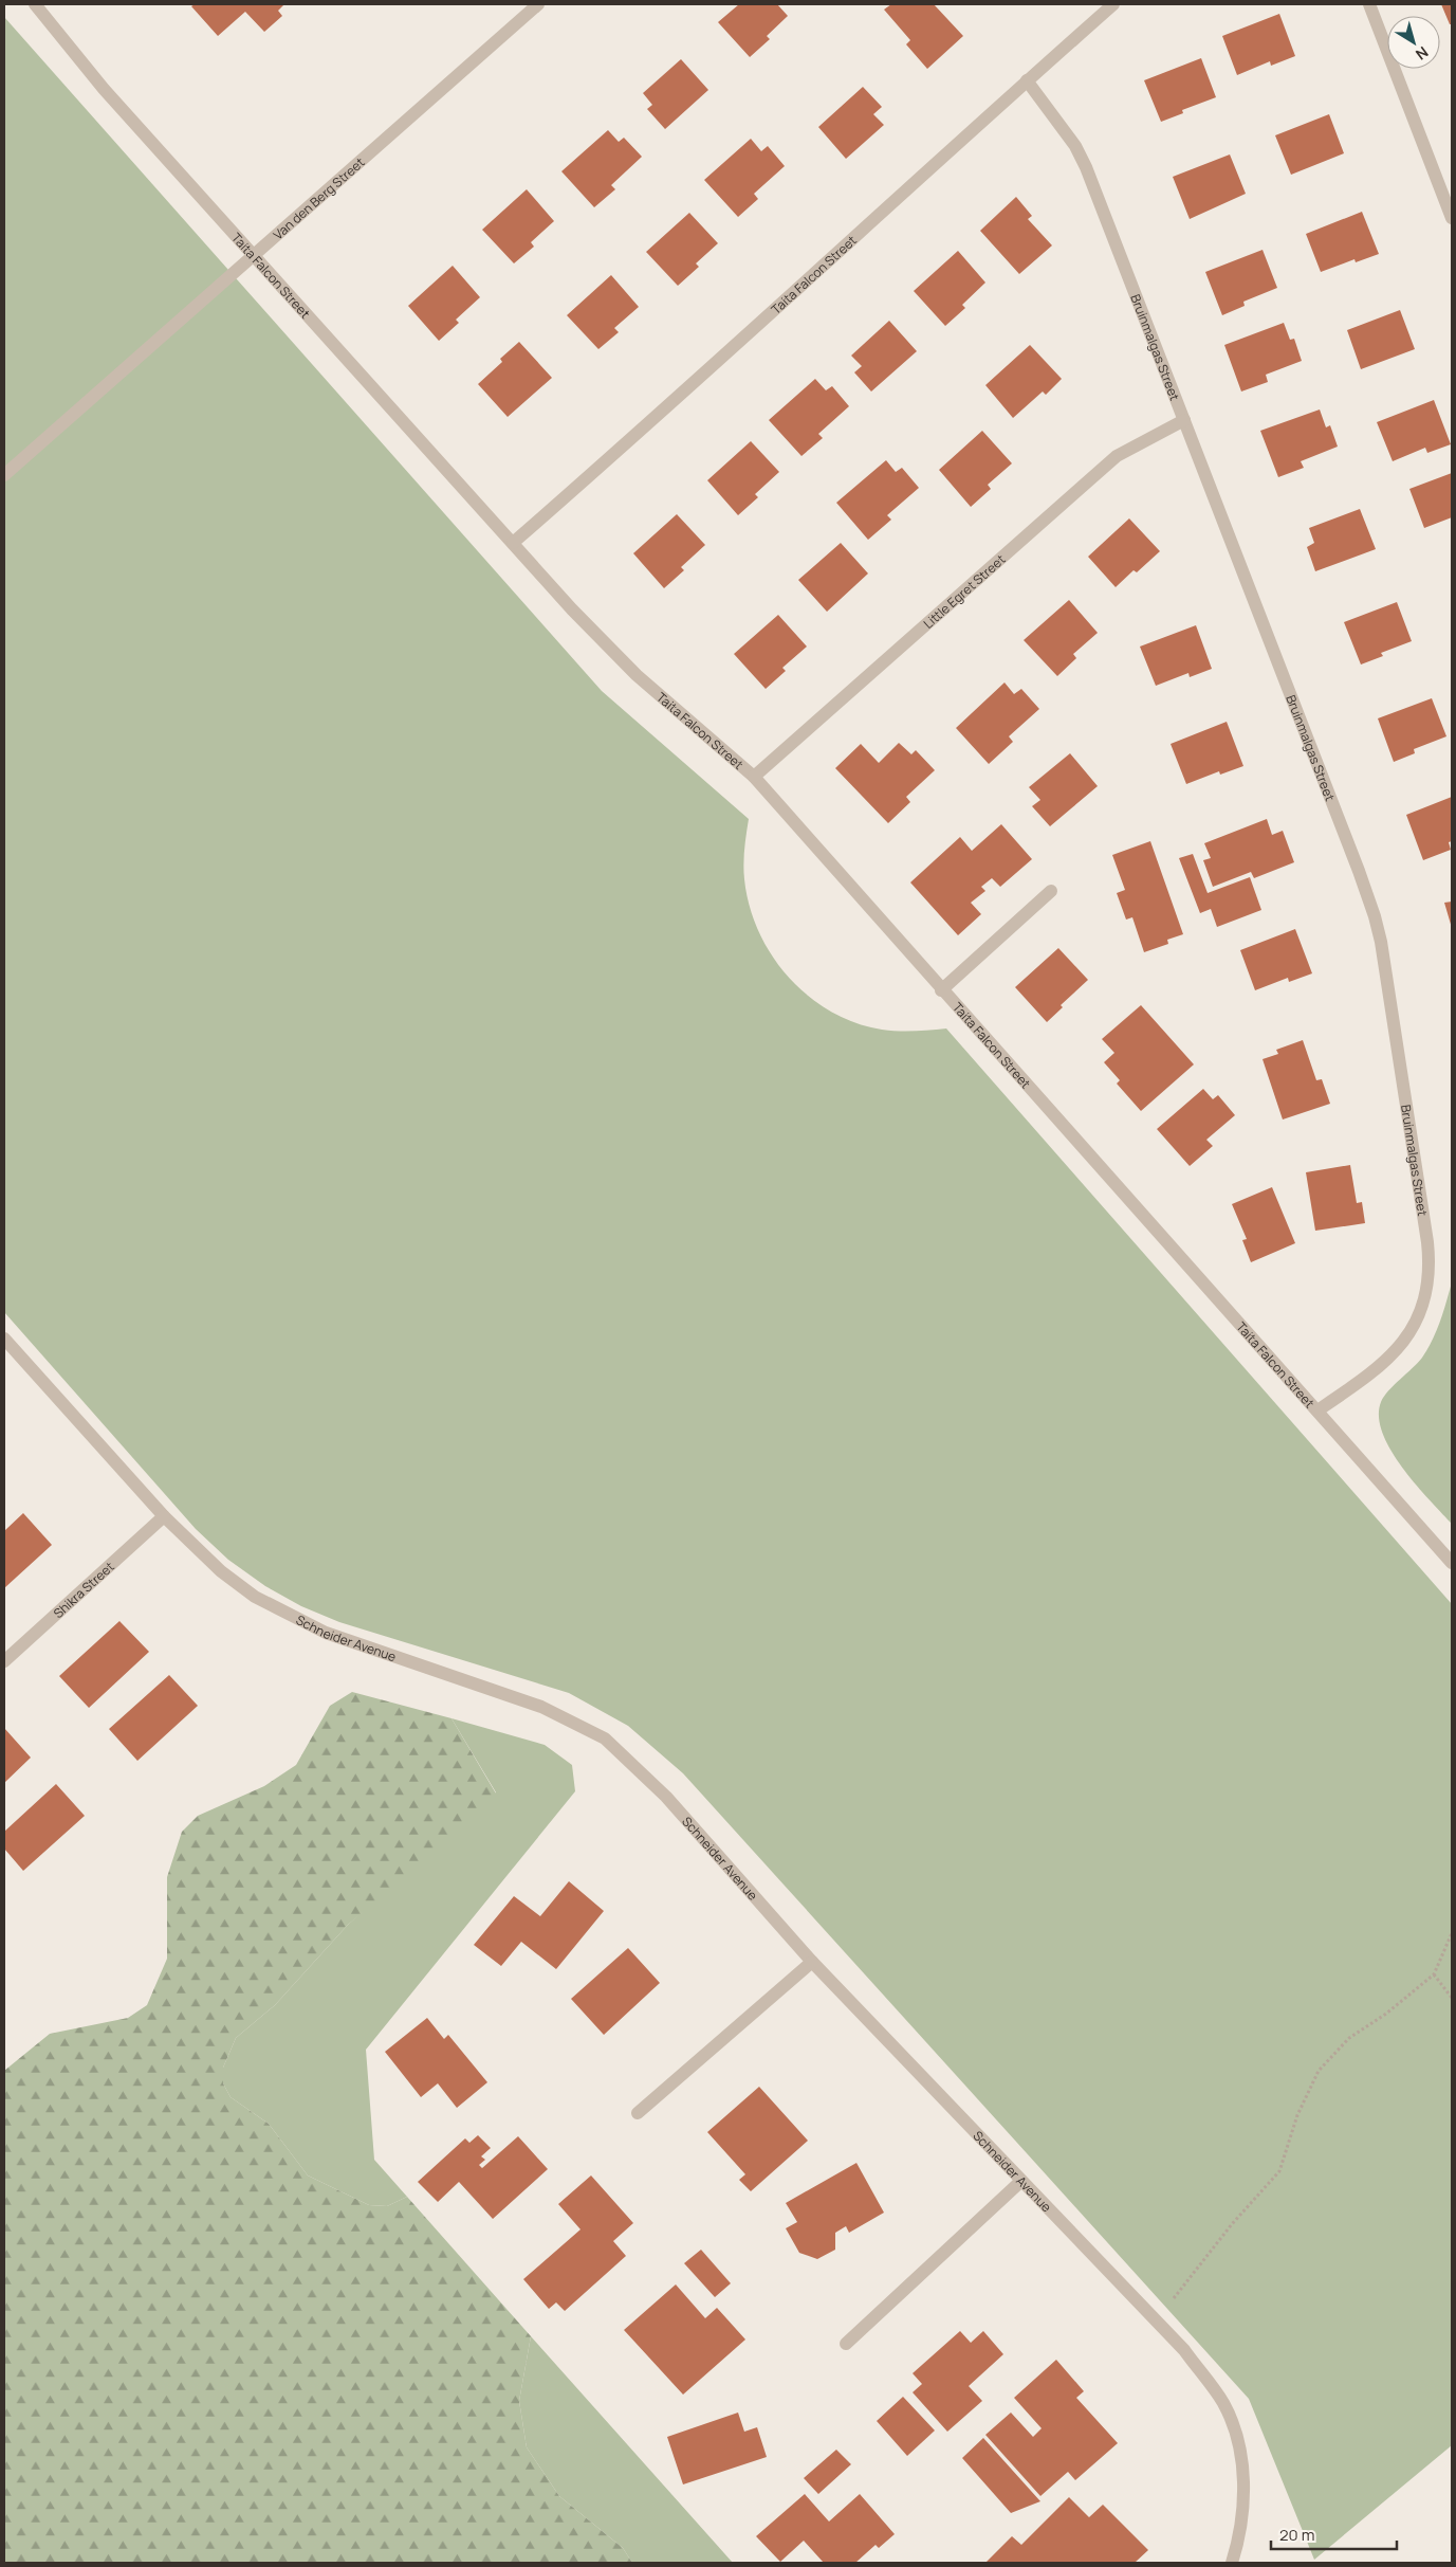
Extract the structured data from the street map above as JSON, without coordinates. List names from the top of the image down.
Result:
{
  "streets": {
    "street": [
      "Van den Berg Street",
      "Taita Falcon Street",
      "Bruinmalgas Street",
      "Little Egret Street",
      "Shikra Street",
      "Schneider Avenue"
    ]
  },
  "crossings": [
    ["Van den Berg Street", "Taita Falcon Street"],
    ["Taita Falcon Street", "Bruinmalgas Street"],
    ["Taita Falcon Street", "Little Egret Street"],
    ["Bruinmalgas Street", "Little Egret Street"],
    ["Shikra Street", "Schneider Avenue"]
  ],
  "scale_bar": "20 m",
  "north": "bottom right"
}
